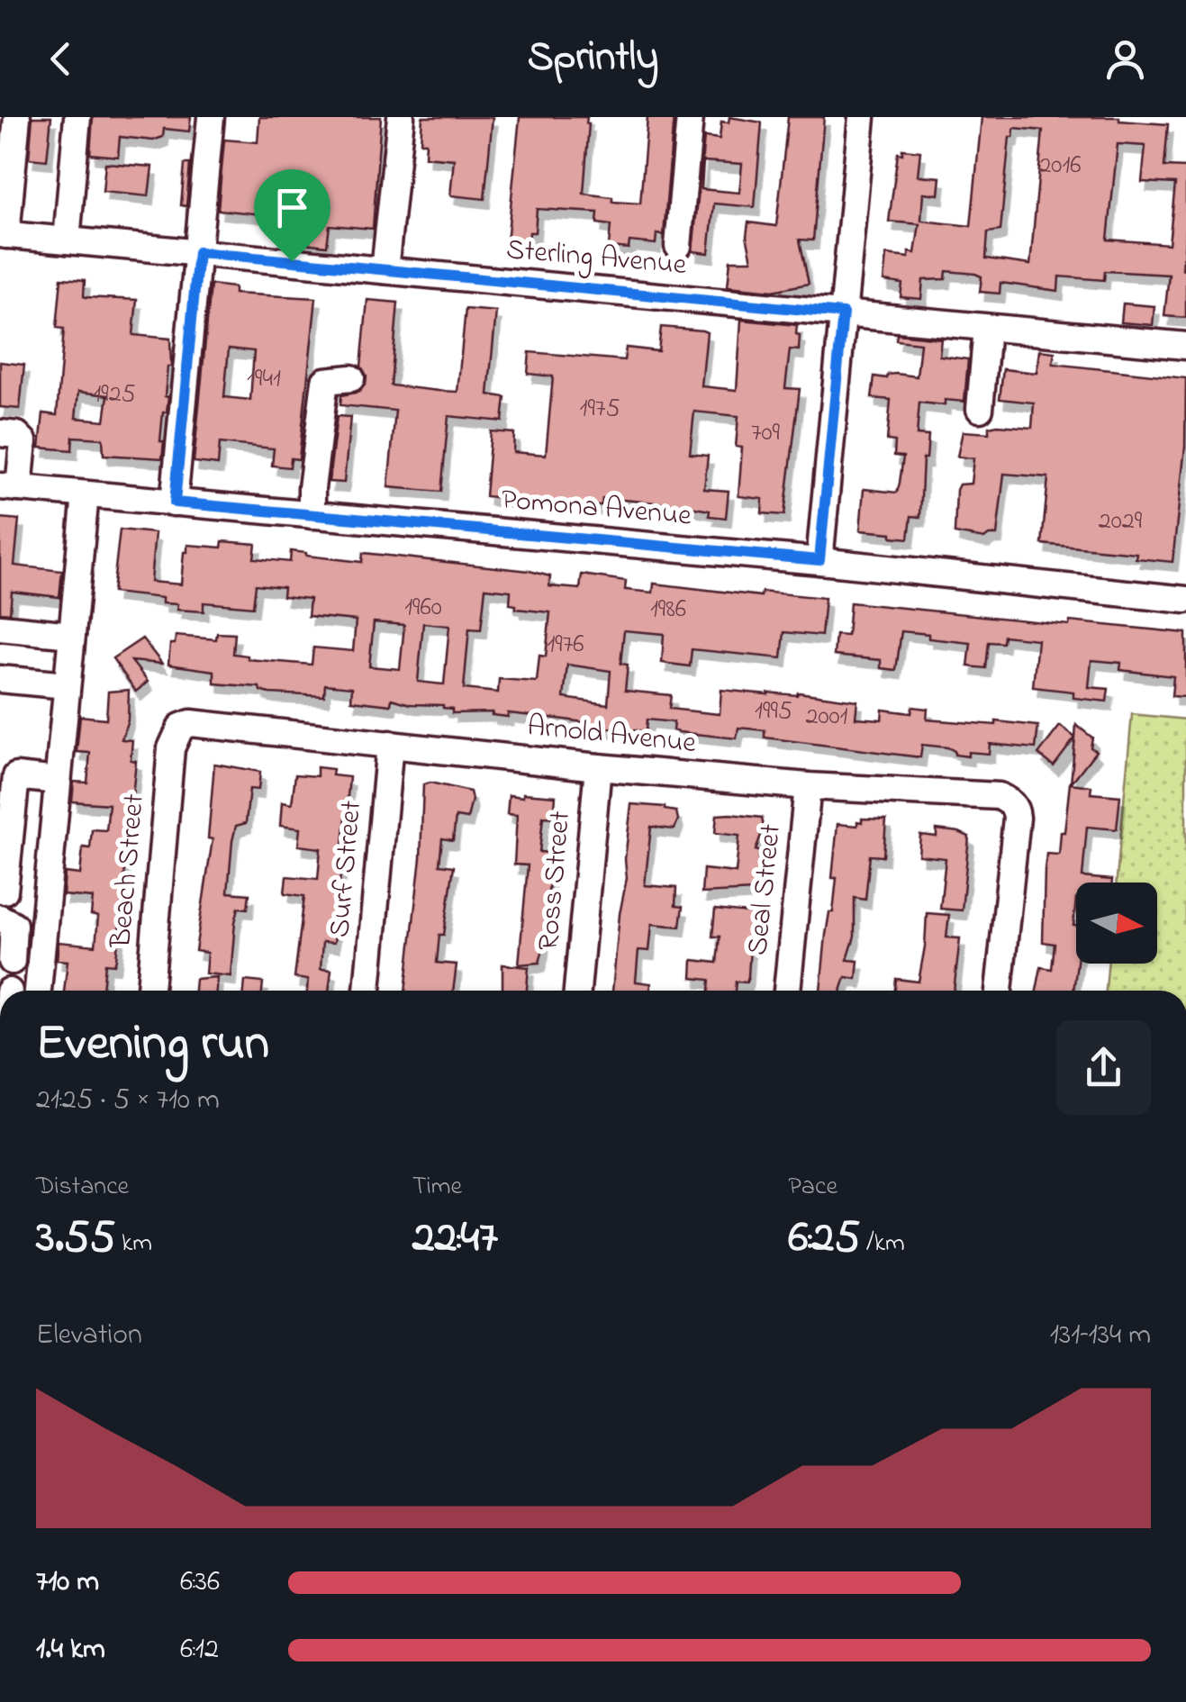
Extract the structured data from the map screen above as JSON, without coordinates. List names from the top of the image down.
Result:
{
  "streets": {
    "street": [
      "Sterling Avenue",
      "Pomona Avenue",
      "Arnold Avenue",
      "Surf Street",
      "Beach Street",
      "Ross Street",
      "Seal Street"
    ]
  },
  "crossings": [
    ["Arnold Avenue", "Surf Street"],
    ["Arnold Avenue", "Beach Street"],
    ["Arnold Avenue", "Ross Street"],
    ["Arnold Avenue", "Seal Street"]
  ],
  "house_numbers": [
    "2016",
    "1941",
    "1925",
    "1975",
    "709",
    "2029",
    "1960",
    "1986",
    "1976",
    "1995",
    "2001"
  ],
  "north": "right",
  "page": {
    "header": "Sprintly",
    "heading": ["Evening run", "21:25 · 5 × 710 m"],
    "stats": [
      ["Distance", "3.55 km"],
      ["Time", "22:47"],
      ["Pace", "6:25 /km"]
    ],
    "chart": ["Elevation", "131–134 m"],
    "list": [
      {
        "name": "710 m",
        "note": "6:36"
      },
      {
        "name": "1.4 km",
        "note": "6:12"
      }
    ]
  }
}
